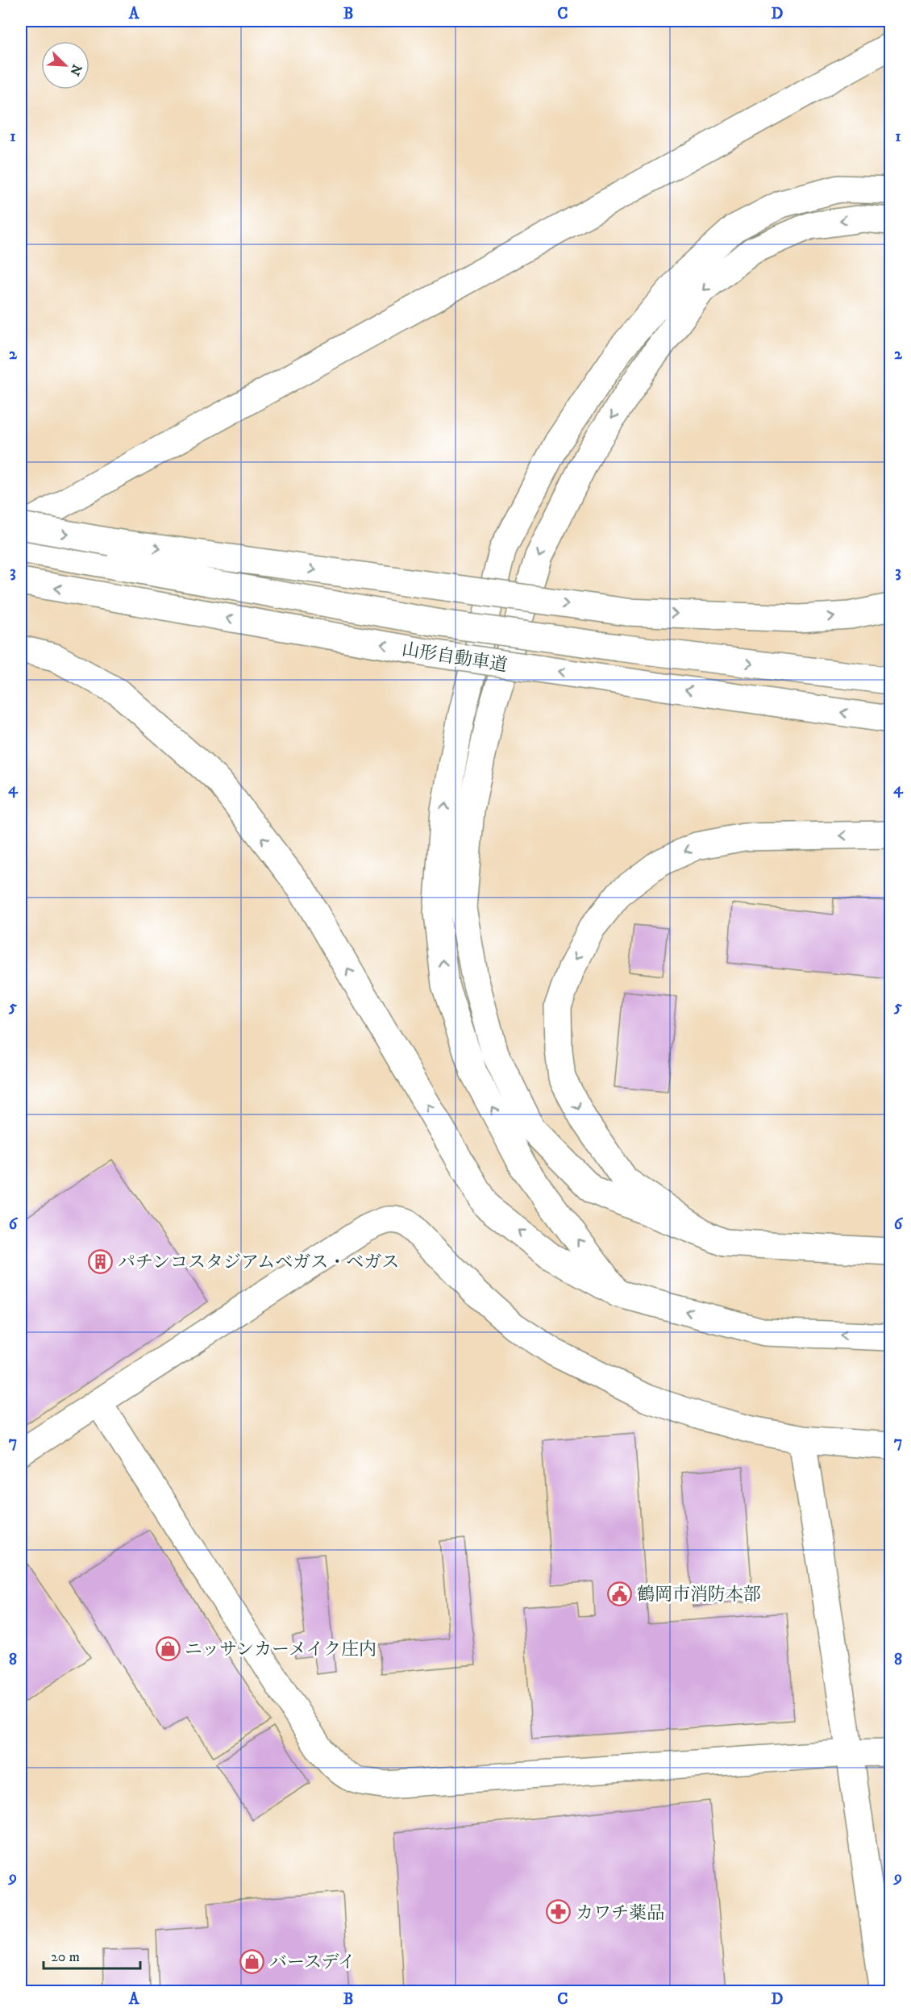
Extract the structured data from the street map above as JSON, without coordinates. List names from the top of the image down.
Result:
{
  "streets": {
    "main road": ["山形自動車道"]
  },
  "places": {
    "building": ["パチンコスタジアムベガス・ベガス"],
    "public building": ["鶴岡市消防本部"],
    "shop": ["ニッサンカーメイク庄内", "バースデイ"],
    "pharmacy": ["カワチ薬品"]
  },
  "scale_bar": "20 m",
  "north": "bottom right",
  "grid": {
    "columns": [
      "A",
      "B",
      "C",
      "D"
    ],
    "rows": [
      "1",
      "2",
      "3",
      "4",
      "5",
      "6",
      "7",
      "8",
      "9"
    ]
  }
}
